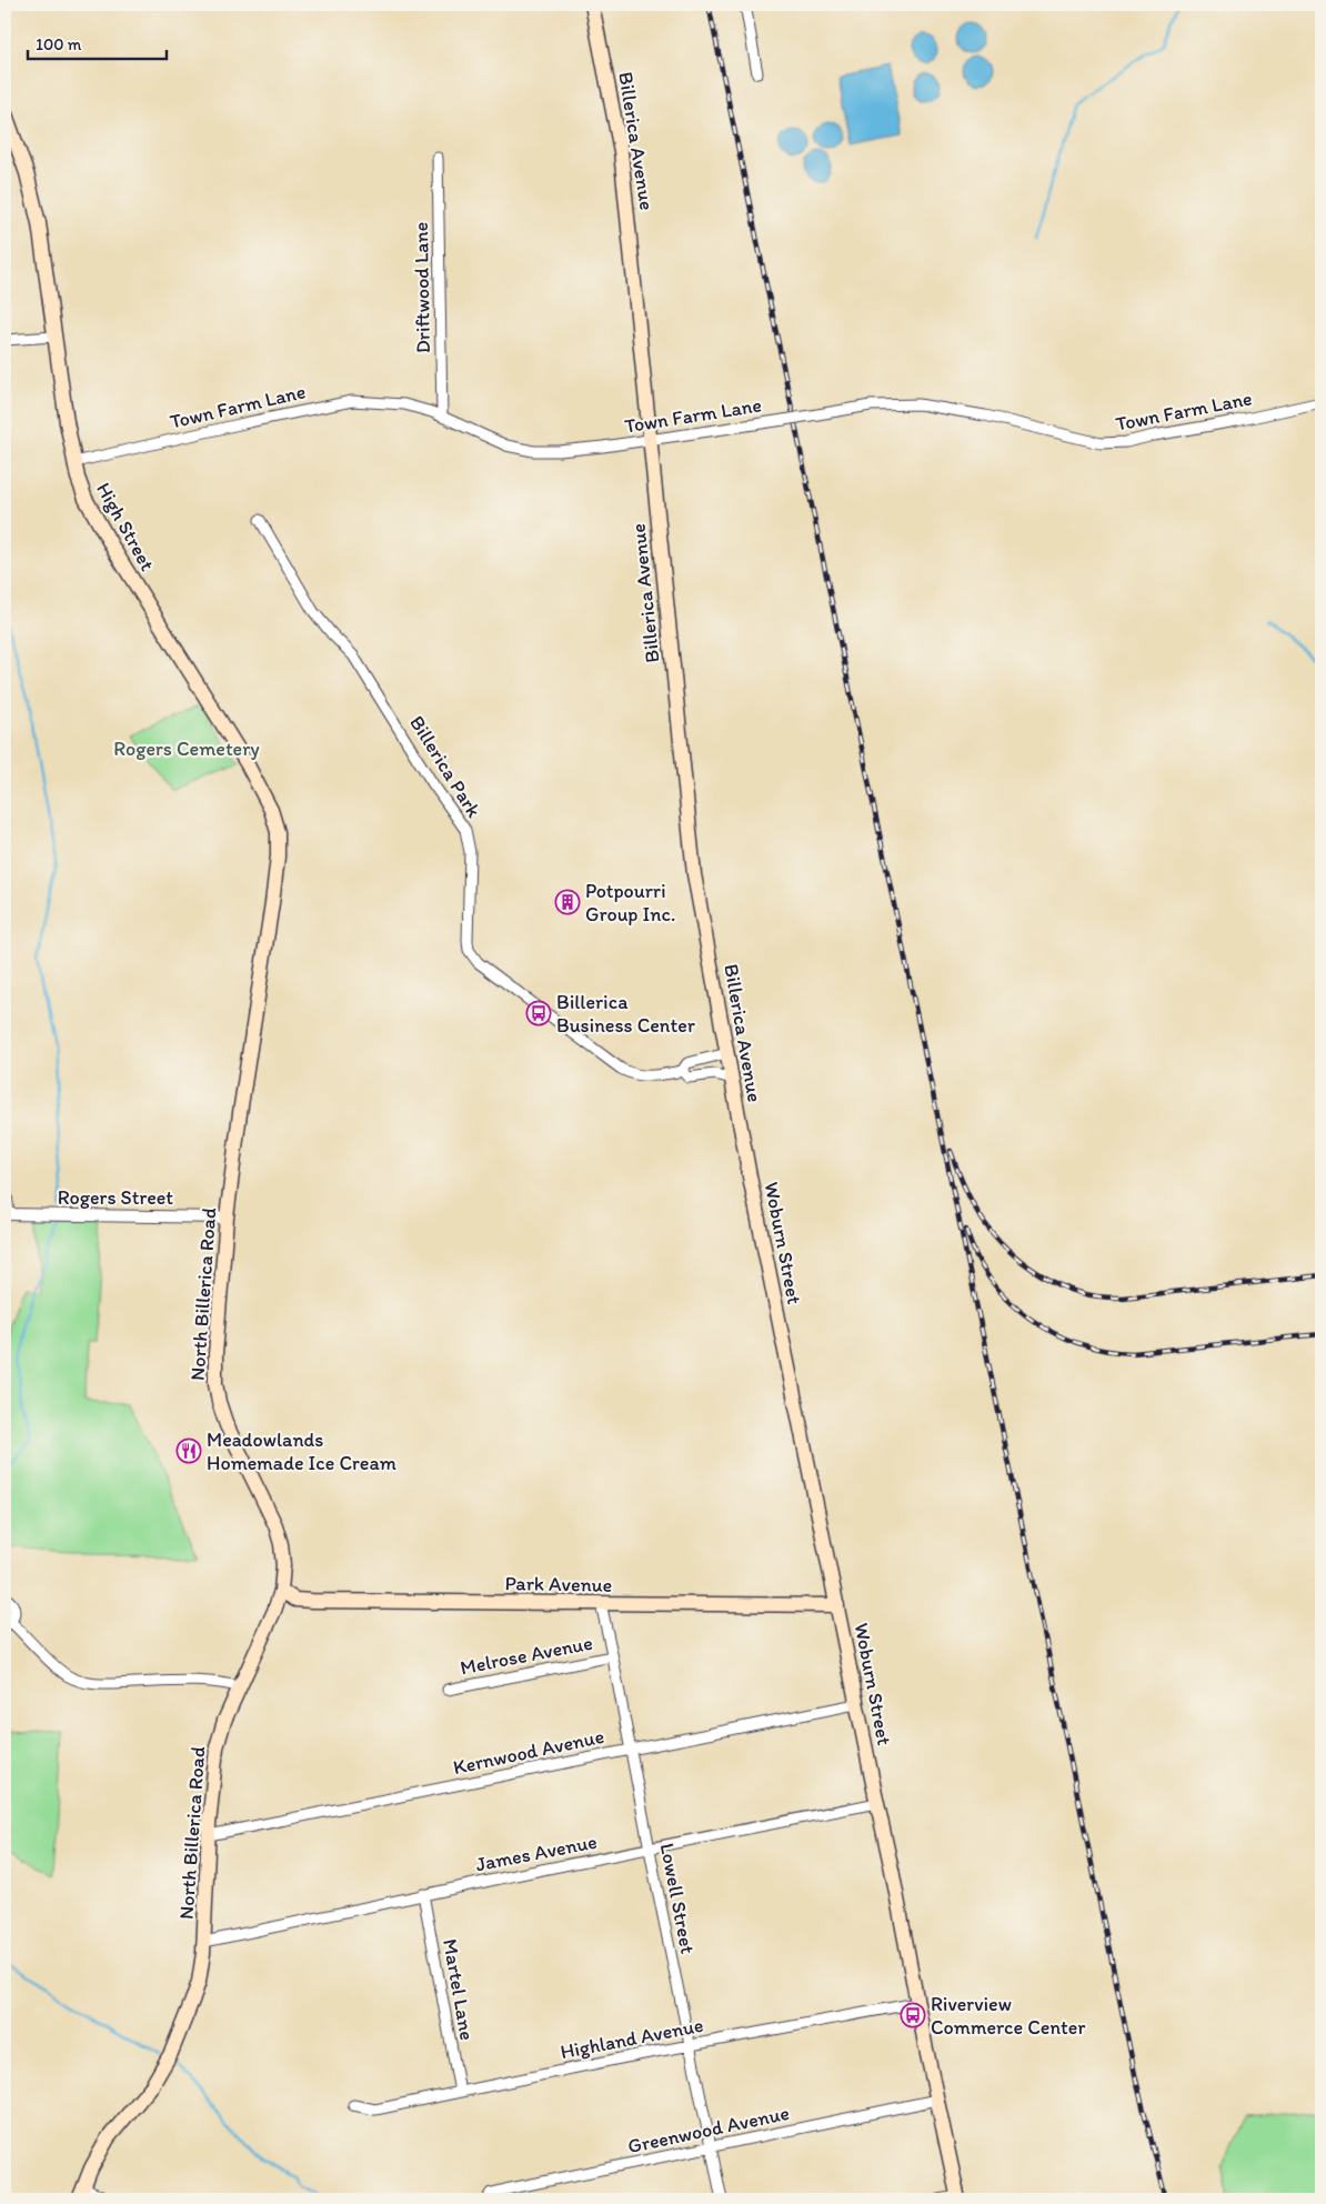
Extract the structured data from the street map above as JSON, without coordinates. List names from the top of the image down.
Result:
{
  "streets": {
    "main road": [
      "Billerica Avenue",
      "High Street",
      "Woburn Street",
      "North Billerica Road",
      "Park Avenue"
    ],
    "street": [
      "Driftwood Lane",
      "Town Farm Lane",
      "Billerica Park",
      "Rogers Street",
      "Melrose Avenue",
      "Kernwood Avenue",
      "James Avenue",
      "Lowell Street",
      "Martel Lane",
      "Highland Avenue",
      "Greenwood Avenue"
    ]
  },
  "crossings": [
    ["Billerica Avenue", "Town Farm Lane"],
    ["Billerica Avenue", "Billerica Park"],
    ["Billerica Avenue", "Woburn Street"],
    ["Driftwood Lane", "Town Farm Lane"],
    ["Town Farm Lane", "High Street"],
    ["High Street", "North Billerica Road"],
    ["Rogers Street", "North Billerica Road"],
    ["Woburn Street", "Park Avenue"],
    ["Woburn Street", "Kernwood Avenue"],
    ["Woburn Street", "James Avenue"],
    ["Woburn Street", "Highland Avenue"],
    ["Woburn Street", "Greenwood Avenue"],
    ["North Billerica Road", "Park Avenue"],
    ["North Billerica Road", "Kernwood Avenue"],
    ["North Billerica Road", "James Avenue"],
    ["Park Avenue", "Lowell Street"],
    ["Melrose Avenue", "Lowell Street"],
    ["Kernwood Avenue", "Lowell Street"],
    ["James Avenue", "Lowell Street"],
    ["James Avenue", "Martel Lane"],
    ["Lowell Street", "Highland Avenue"],
    ["Lowell Street", "Greenwood Avenue"],
    ["Martel Lane", "Highland Avenue"]
  ],
  "parks": ["Rogers Cemetery"],
  "places": {
    "building": ["Potpourri Group Inc."],
    "bus stop": ["Billerica Business Center", "Riverview Commerce Center"],
    "restaurant": ["Meadowlands Homemade Ice Cream"]
  },
  "scale_bar": "100 m"
}
